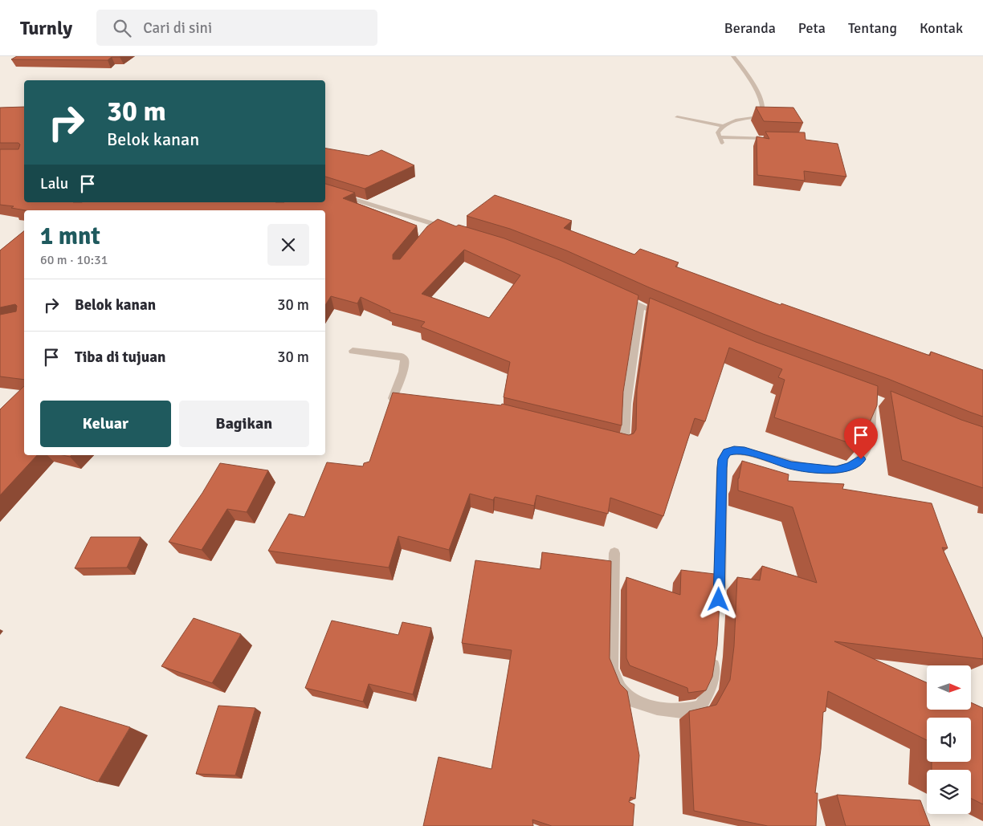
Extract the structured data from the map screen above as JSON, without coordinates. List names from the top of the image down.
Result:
{
  "north": "right",
  "page": {
    "header": "Turnly",
    "search": "Cari di sini",
    "nav": [
      "Beranda",
      "Peta",
      "Tentang",
      "Kontak"
    ],
    "turn": ["30 m", "Belok kanan"],
    "then": "Lalu",
    "heading": ["1 mnt", "60 m · 10:31"],
    "list": [
      {
        "name": "Belok kanan",
        "value": "30 m"
      },
      {
        "name": "Tiba di tujuan",
        "value": "30 m"
      }
    ],
    "buttons": ["Keluar", "Bagikan"]
  }
}
